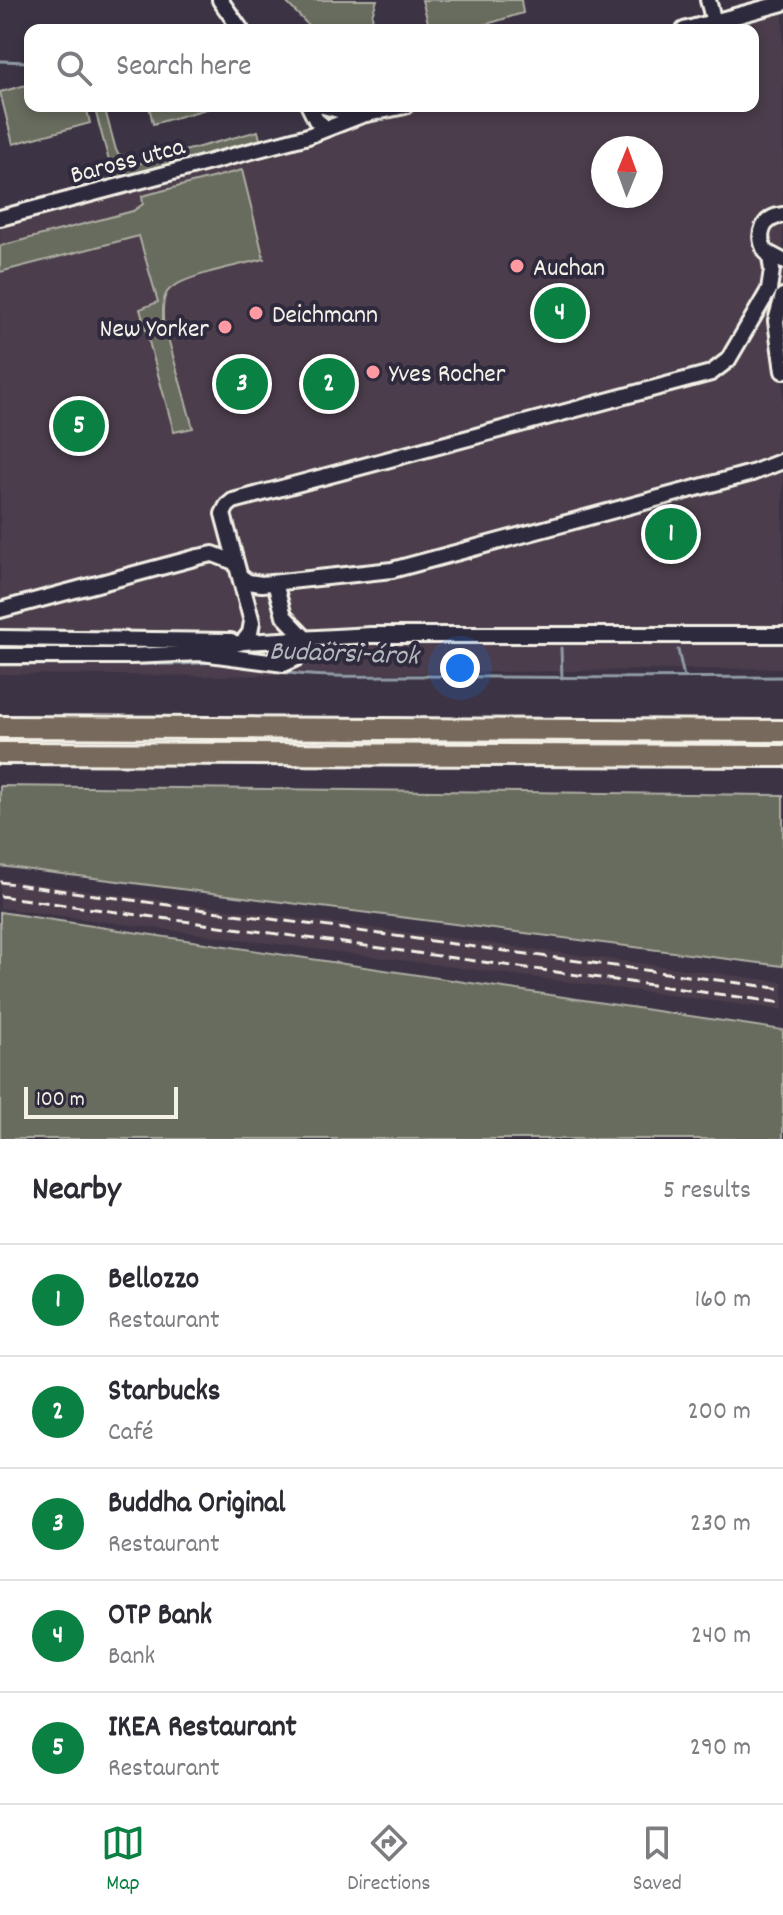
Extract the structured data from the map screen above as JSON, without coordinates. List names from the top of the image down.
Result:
{
  "streets": {
    "street": ["Baross utca"]
  },
  "water": ["Budaörsi-árok"],
  "places": [
    "Auchan",
    "Deichmann",
    "New Yorker",
    "Yves Rocher"
  ],
  "scale_bar": "100 m",
  "north": "top",
  "page": {
    "search": "Search here",
    "pins": [
      "4",
      "2",
      "3",
      "5",
      "1"
    ],
    "scale": "100 m",
    "heading": ["Nearby", "5 results"],
    "list": [
      {
        "mark": "1",
        "name": "Bellozzo",
        "note": "Restaurant",
        "value": "160 m"
      },
      {
        "mark": "2",
        "name": "Starbucks",
        "note": "Café",
        "value": "200 m"
      },
      {
        "mark": "3",
        "name": "Buddha Original",
        "note": "Restaurant",
        "value": "230 m"
      },
      {
        "mark": "4",
        "name": "OTP Bank",
        "note": "Bank",
        "value": "240 m"
      },
      {
        "mark": "5",
        "name": "IKEA Restaurant",
        "note": "Restaurant",
        "value": "290 m"
      }
    ],
    "nav": ["Map", "Directions", "Saved"]
  }
}
